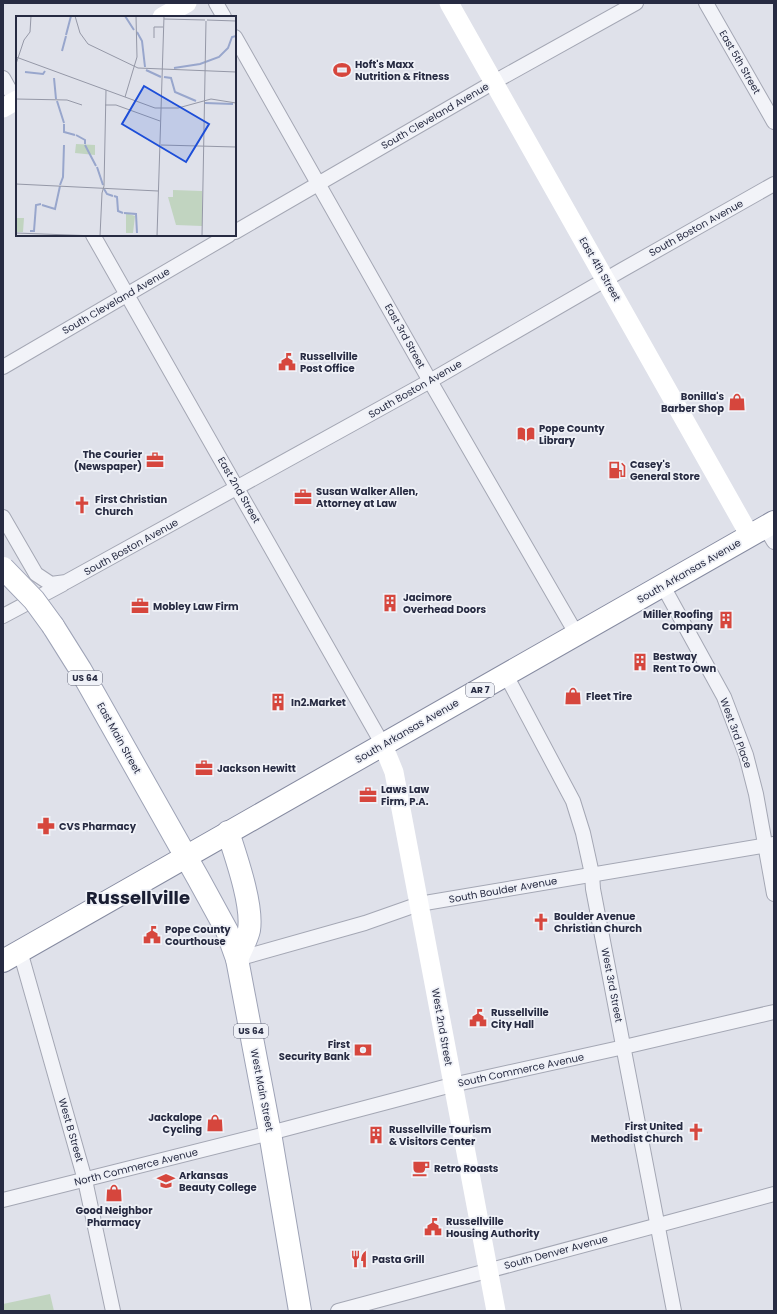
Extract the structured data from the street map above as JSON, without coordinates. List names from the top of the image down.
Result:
{
  "streets": {
    "main road": [
      "South Arkansas Avenue",
      "US 64",
      "AR 7",
      "East Main Street",
      "West Main Street"
    ],
    "street": [
      "East 5th Street",
      "South Cleveland Avenue",
      "South Boston Avenue",
      "East 4th Street",
      "East 3rd Street",
      "East 2nd Street",
      "West 3rd Place",
      "South Boulder Avenue",
      "West 3rd Street",
      "West 2nd Street",
      "South Commerce Avenue",
      "West B Street",
      "North Commerce Avenue",
      "South Denver Avenue"
    ]
  },
  "crossings": [
    ["South Cleveland Avenue", "East 4th Street"],
    ["South Cleveland Avenue", "East 3rd Street"],
    ["South Cleveland Avenue", "East 2nd Street"],
    ["South Boston Avenue", "East 4th Street"],
    ["South Boston Avenue", "East 3rd Street"],
    ["South Boston Avenue", "East 2nd Street"],
    ["East 4th Street", "South Arkansas Avenue"],
    ["East 3rd Street", "South Arkansas Avenue"],
    ["East 2nd Street", "South Arkansas Avenue"],
    ["East 2nd Street", "West 2nd Street"],
    ["South Arkansas Avenue", "AR 7"],
    ["South Arkansas Avenue", "West 3rd Place"],
    ["South Arkansas Avenue", "East Main Street"],
    ["South Arkansas Avenue", "West 3rd Street"],
    ["South Arkansas Avenue", "West 2nd Street"],
    ["South Arkansas Avenue", "West Main Street"],
    ["AR 7", "East Main Street"],
    ["AR 7", "West Main Street"],
    ["AR 7", "West B Street"],
    ["West 3rd Place", "South Boulder Avenue"],
    ["East Main Street", "West Main Street"],
    ["South Boulder Avenue", "West 3rd Street"],
    ["South Boulder Avenue", "West 2nd Street"],
    ["South Boulder Avenue", "West Main Street"],
    ["West 3rd Street", "South Commerce Avenue"],
    ["West 3rd Street", "South Denver Avenue"],
    ["West 2nd Street", "South Commerce Avenue"],
    ["West 2nd Street", "South Denver Avenue"],
    ["South Commerce Avenue", "West Main Street"],
    ["South Commerce Avenue", "North Commerce Avenue"],
    ["West Main Street", "North Commerce Avenue"],
    ["West B Street", "North Commerce Avenue"]
  ],
  "districts": ["Russellville"],
  "places": {
    "sports": ["Hoft's Maxx Nutrition & Fitness"],
    "public building": [
      "Russellville Post Office",
      "Pope County Courthouse",
      "Russellville City Hall",
      "Russellville Housing Authority"
    ],
    "shop": [
      "Bonilla's Barber Shop",
      "Fleet Tire",
      "Jackalope Cycling",
      "Good Neighbor Pharmacy"
    ],
    "library": ["Pope County Library"],
    "office": [
      "The Courier (Newspaper)",
      "Susan Walker Allen, Attorney at Law",
      "Mobley Law Firm",
      "Jackson Hewitt",
      "Laws Law Firm, P.A."
    ],
    "fuel station": ["Casey's General Store"],
    "church": ["First Christian Church", "Boulder Avenue Christian Church", "First United Methodist Church"],
    "building": [
      "Jacimore Overhead Doors",
      "Miller Roofing Company",
      "Bestway Rent To Own",
      "In2.Market",
      "Russellville Tourism & Visitors Center"
    ],
    "pharmacy": ["CVS Pharmacy"],
    "bank": ["First Security Bank"],
    "cafe": ["Retro Roasts"],
    "school or university": ["Arkansas Beauty College"],
    "restaurant": ["Pasta Grill"]
  }
}
